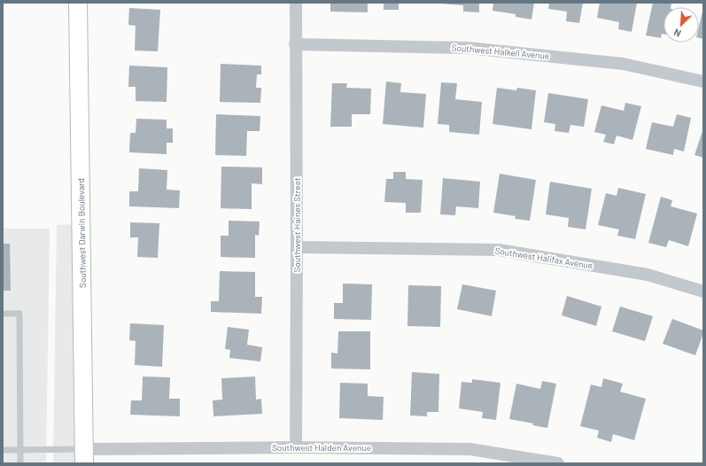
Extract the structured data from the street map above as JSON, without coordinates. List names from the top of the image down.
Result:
{
  "streets": {
    "street": [
      "Southwest Halkell Avenue",
      "Southwest Haines Street",
      "Southwest Darwin Boulevard",
      "Southwest Halifax Avenue",
      "Southwest Halden Avenue"
    ]
  },
  "crossings": [
    ["Southwest Halkell Avenue", "Southwest Haines Street"],
    ["Southwest Haines Street", "Southwest Halifax Avenue"],
    ["Southwest Haines Street", "Southwest Halden Avenue"],
    ["Southwest Darwin Boulevard", "Southwest Halden Avenue"]
  ],
  "north": "bottom left"
}
